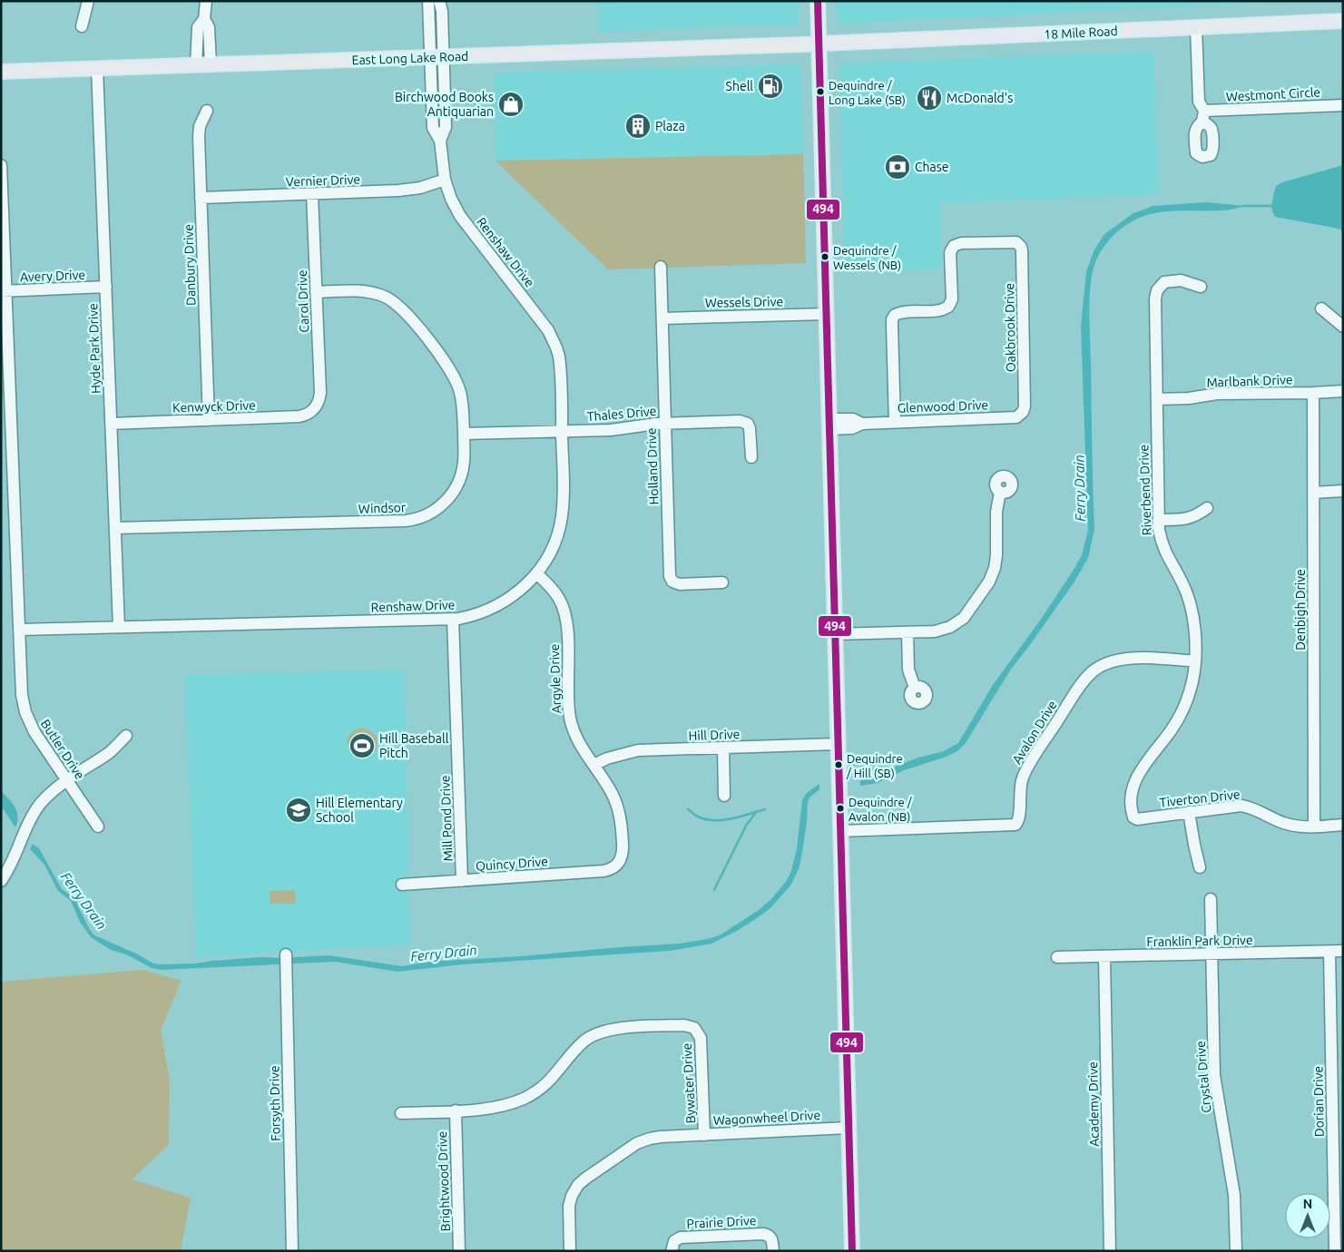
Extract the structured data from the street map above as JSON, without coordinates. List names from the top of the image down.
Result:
{
  "streets": {
    "main road": ["18 Mile Road", "East Long Lake Road"],
    "street": [
      "Westmont Circle",
      "Vernier Drive",
      "Renshaw Drive",
      "Danbury Drive",
      "Avery Drive",
      "Carol Drive",
      "Wessels Drive",
      "Oakbrook Drive",
      "Hyde Park Drive",
      "Marlbank Drive",
      "Kenwyck Drive",
      "Glenwood Drive",
      "Thales Drive",
      "Holland Drive",
      "Riverbend Drive",
      "Windsor",
      "Denbigh Drive",
      "Argyle Drive",
      "Avalon Drive",
      "Hill Drive",
      "Butler Drive",
      "Tiverton Drive",
      "Mill Pond Drive",
      "Quincy Drive",
      "Franklin Park Drive",
      "Crystal Drive",
      "Bywater Drive",
      "Dorian Drive",
      "Forsyth Drive",
      "Academy Drive",
      "Wagonwheel Drive",
      "Brightwood Drive",
      "Prairie Drive"
    ]
  },
  "crossings": [
    ["18 Mile Road", "East Long Lake Road"],
    ["18 Mile Road", "Westmont Circle"],
    ["East Long Lake Road", "Renshaw Drive"],
    ["East Long Lake Road", "Hyde Park Drive"],
    ["Vernier Drive", "Renshaw Drive"],
    ["Vernier Drive", "Danbury Drive"],
    ["Vernier Drive", "Carol Drive"],
    ["Renshaw Drive", "Hyde Park Drive"],
    ["Renshaw Drive", "Thales Drive"],
    ["Renshaw Drive", "Argyle Drive"],
    ["Renshaw Drive", "Butler Drive"],
    ["Renshaw Drive", "Mill Pond Drive"],
    ["Danbury Drive", "Kenwyck Drive"],
    ["Avery Drive", "Hyde Park Drive"],
    ["Avery Drive", "Butler Drive"],
    ["Carol Drive", "Kenwyck Drive"],
    ["Carol Drive", "Windsor"],
    ["Wessels Drive", "Holland Drive"],
    ["Oakbrook Drive", "Glenwood Drive"],
    ["Hyde Park Drive", "Kenwyck Drive"],
    ["Hyde Park Drive", "Windsor"],
    ["Marlbank Drive", "Riverbend Drive"],
    ["Marlbank Drive", "Denbigh Drive"],
    ["Thales Drive", "Holland Drive"],
    ["Thales Drive", "Windsor"],
    ["Riverbend Drive", "Avalon Drive"],
    ["Riverbend Drive", "Tiverton Drive"],
    ["Denbigh Drive", "Tiverton Drive"],
    ["Argyle Drive", "Hill Drive"],
    ["Argyle Drive", "Quincy Drive"],
    ["Mill Pond Drive", "Quincy Drive"],
    ["Franklin Park Drive", "Crystal Drive"],
    ["Franklin Park Drive", "Dorian Drive"],
    ["Franklin Park Drive", "Academy Drive"],
    ["Bywater Drive", "Wagonwheel Drive"],
    ["Bywater Drive", "Brightwood Drive"]
  ],
  "water": ["Ferry Drain"],
  "places": {
    "fuel station": ["Shell"],
    "other": [
      "Dequindre / Long Lake (SB)",
      "Dequindre / Wessels (NB)",
      "Dequindre / Hill (SB)",
      "Dequindre / Avalon (NB)"
    ],
    "restaurant": ["McDonald's"],
    "shop": ["Birchwood Books Antiquarian"],
    "building": ["Plaza"],
    "bank": ["Chase"],
    "sports": ["Hill Baseball Pitch"],
    "school or university": ["Hill Elementary School"]
  },
  "lines": ["transit line 494"],
  "north": "top"
}
